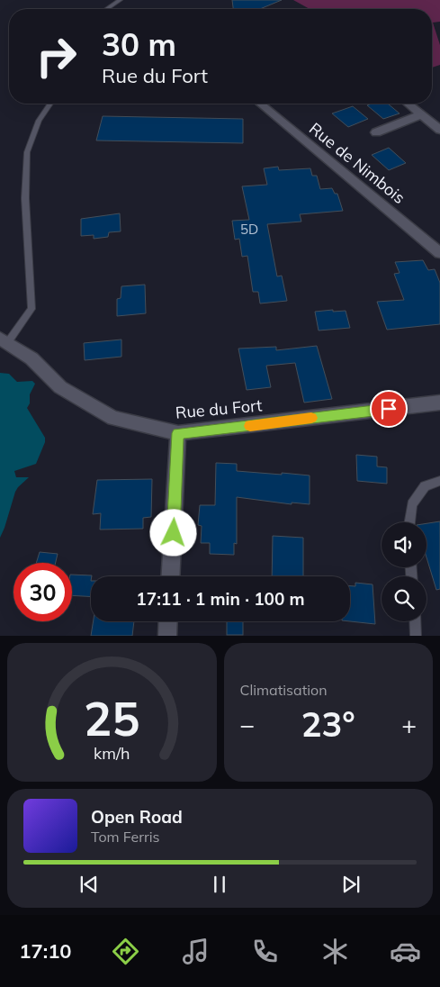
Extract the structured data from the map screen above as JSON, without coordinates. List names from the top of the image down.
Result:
{
  "streets": {
    "street": ["Rue de Nimbois", "Rue du Fort"]
  },
  "house_numbers": ["5D"],
  "page": {
    "turn": ["30 m", "Rue du Fort"],
    "limit": "30",
    "trip": "17:11 · 1 min · 100 m",
    "tile": "Climatisation",
    "heat": ["−", "23°", "+"],
    "song": ["Open Road", "Tom Ferris"],
    "tabs": "17:10",
    "gauge": ["25", "km/h"]
  }
}
